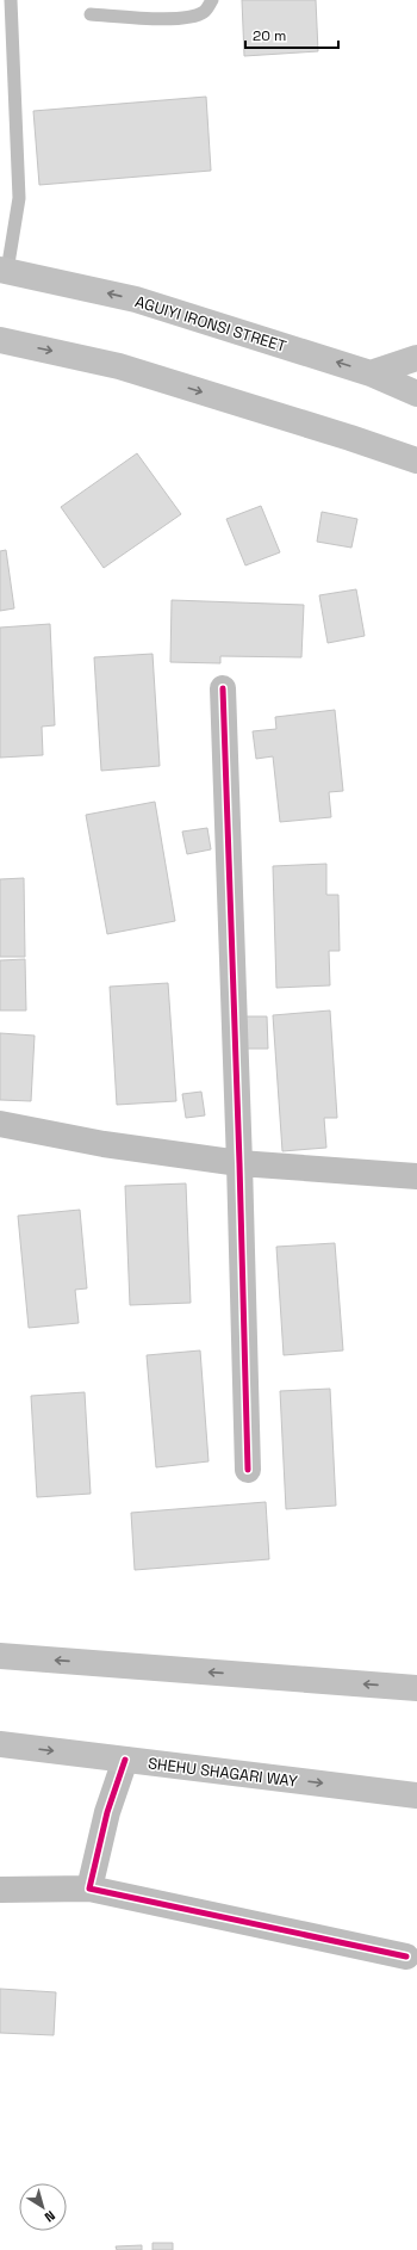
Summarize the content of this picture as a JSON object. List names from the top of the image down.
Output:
{
  "streets": {
    "main road": ["AGUIYI IRONSI STREET", "SHEHU SHAGARI WAY"]
  },
  "scale_bar": "20 m",
  "north": "bottom right"
}
